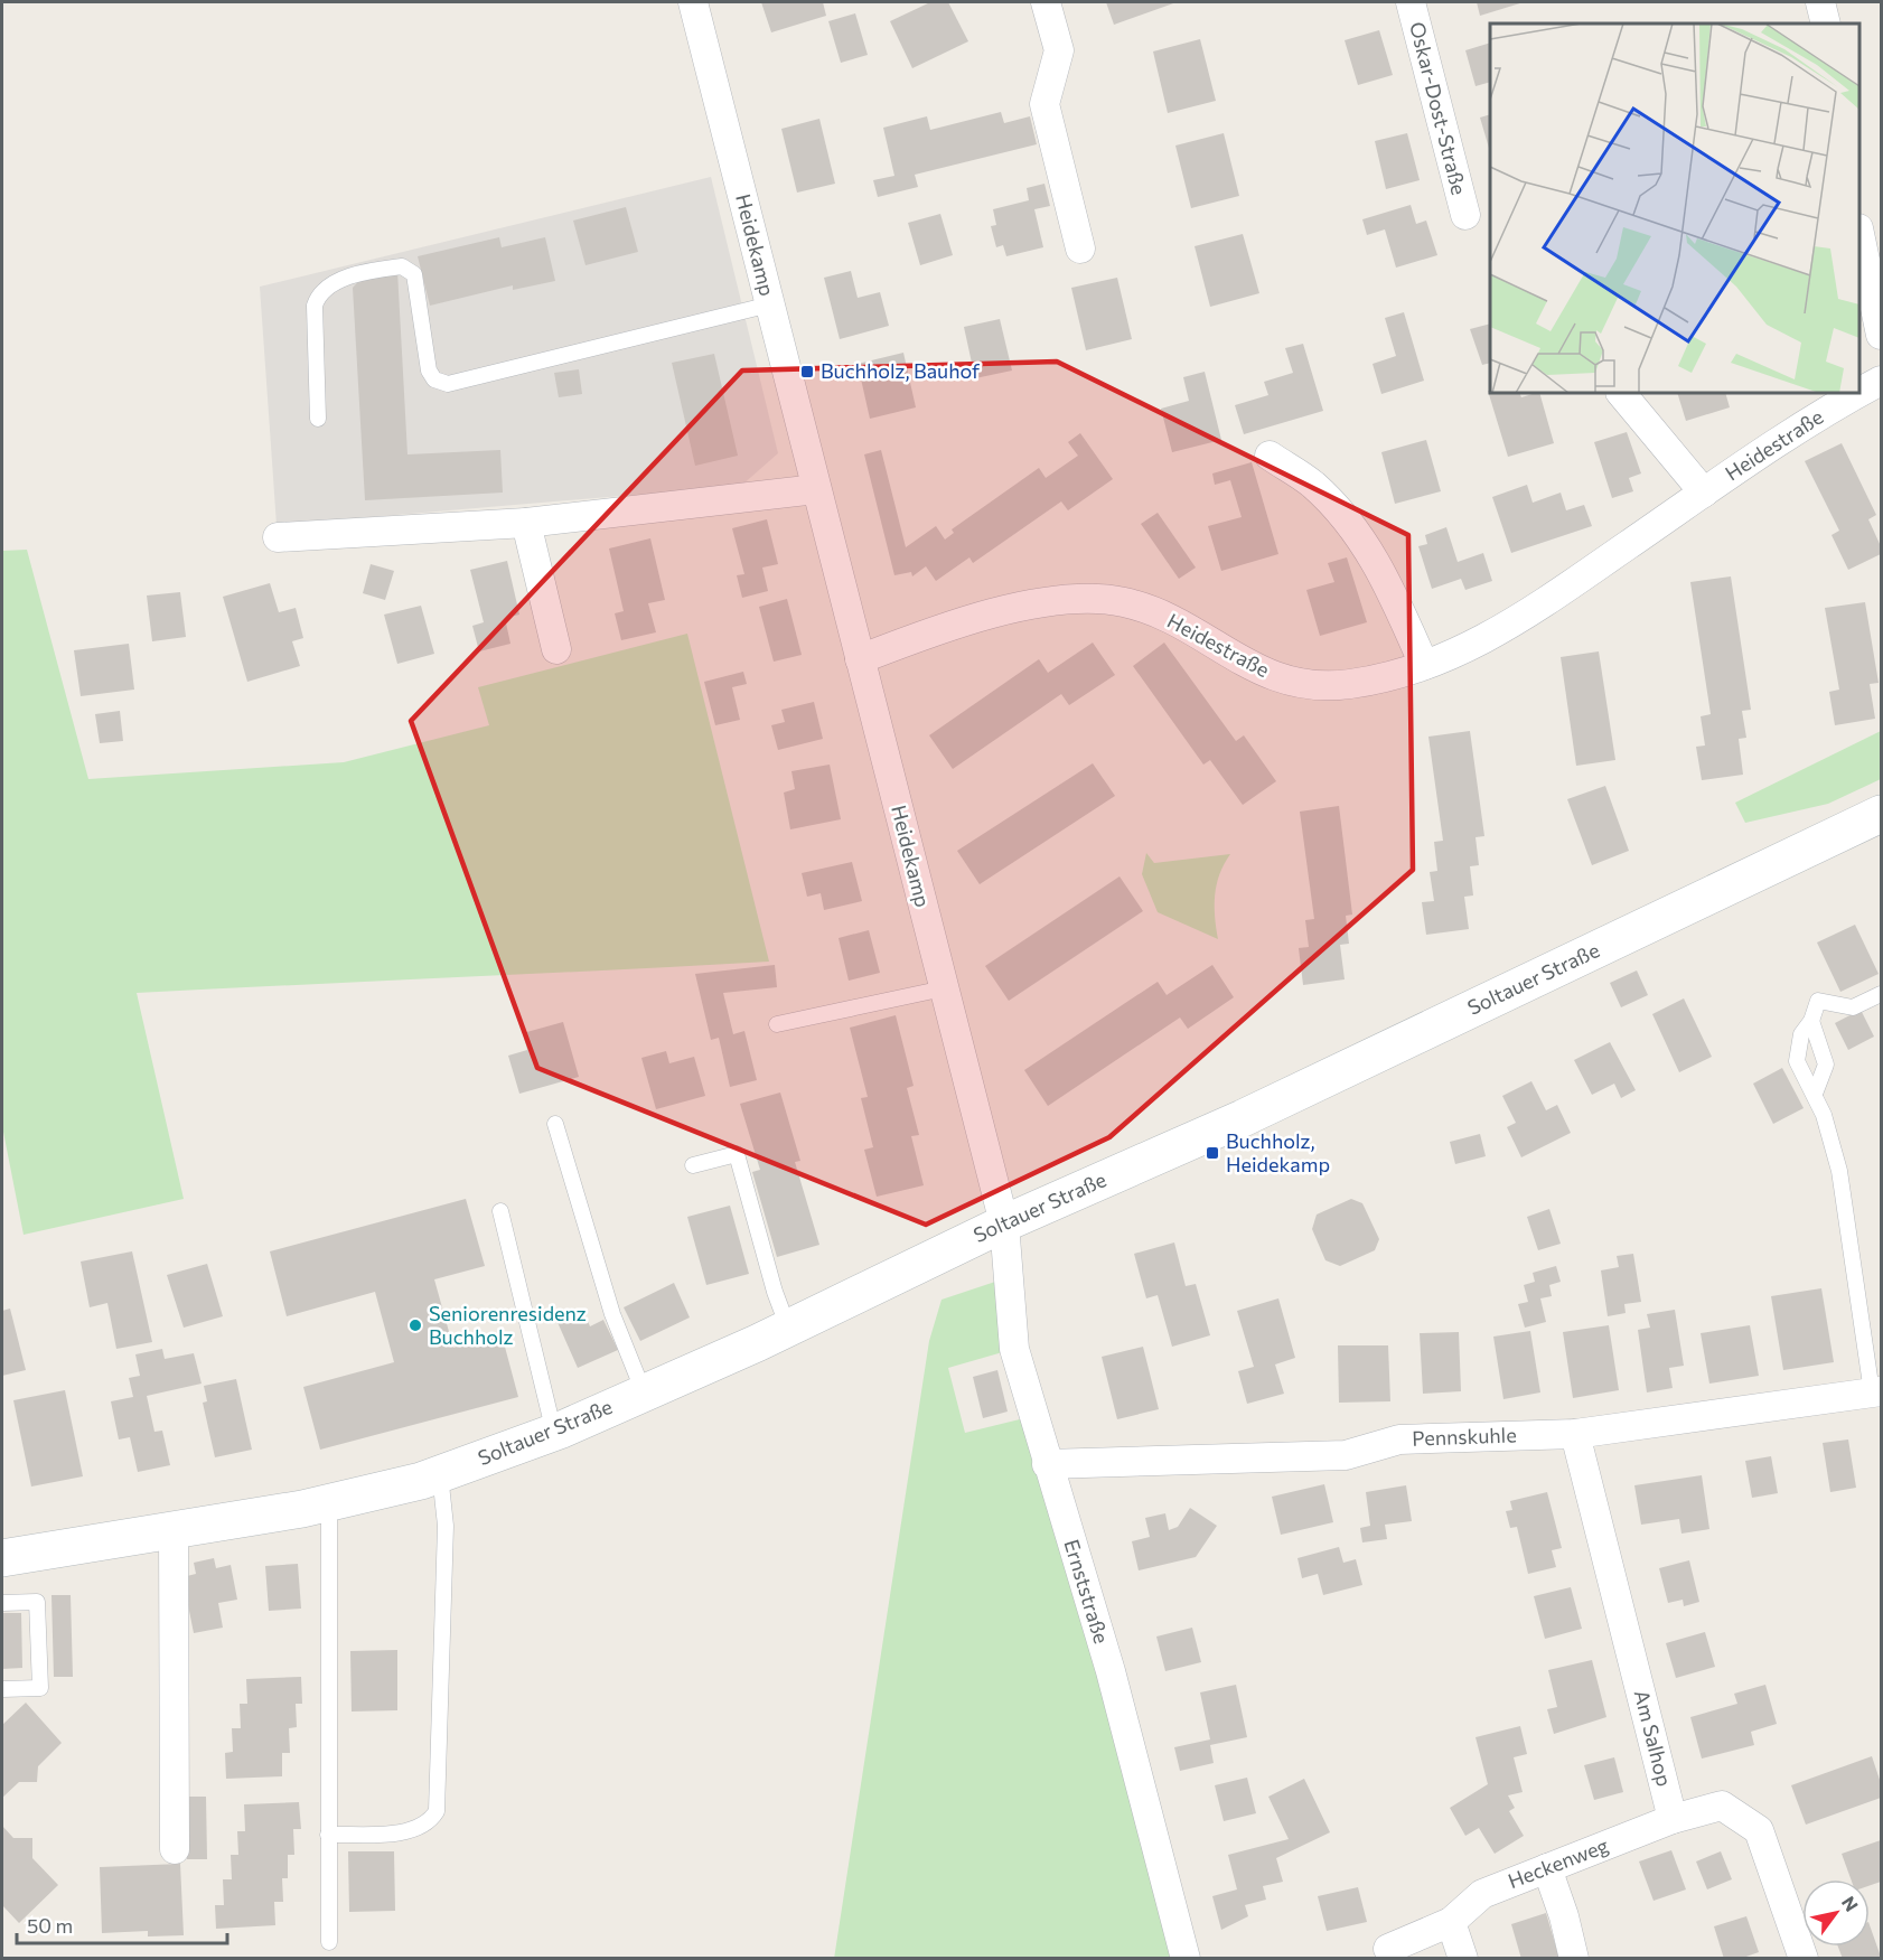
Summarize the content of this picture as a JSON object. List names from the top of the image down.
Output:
{
  "streets": {
    "main road": ["Soltauer Straße"],
    "street": [
      "Oskar-Dost-Straße",
      "Heidekamp",
      "Heidestraße",
      "Pennskuhle",
      "Ernststraße",
      "Am Salhop",
      "Heckenweg"
    ]
  },
  "crossings": [
    ["Heidekamp", "Heidestraße"],
    ["Heidekamp", "Soltauer Straße"],
    ["Heidekamp", "Ernststraße"],
    ["Soltauer Straße", "Ernststraße"],
    ["Pennskuhle", "Ernststraße"],
    ["Pennskuhle", "Am Salhop"],
    ["Am Salhop", "Heckenweg"]
  ],
  "places": {
    "transit": ["Buchholz, Bauhof", "Buchholz, Heidekamp"],
    "other": ["Seniorenresidenz Buchholz"]
  },
  "scale_bar": "50 m",
  "north": "top right"
}
